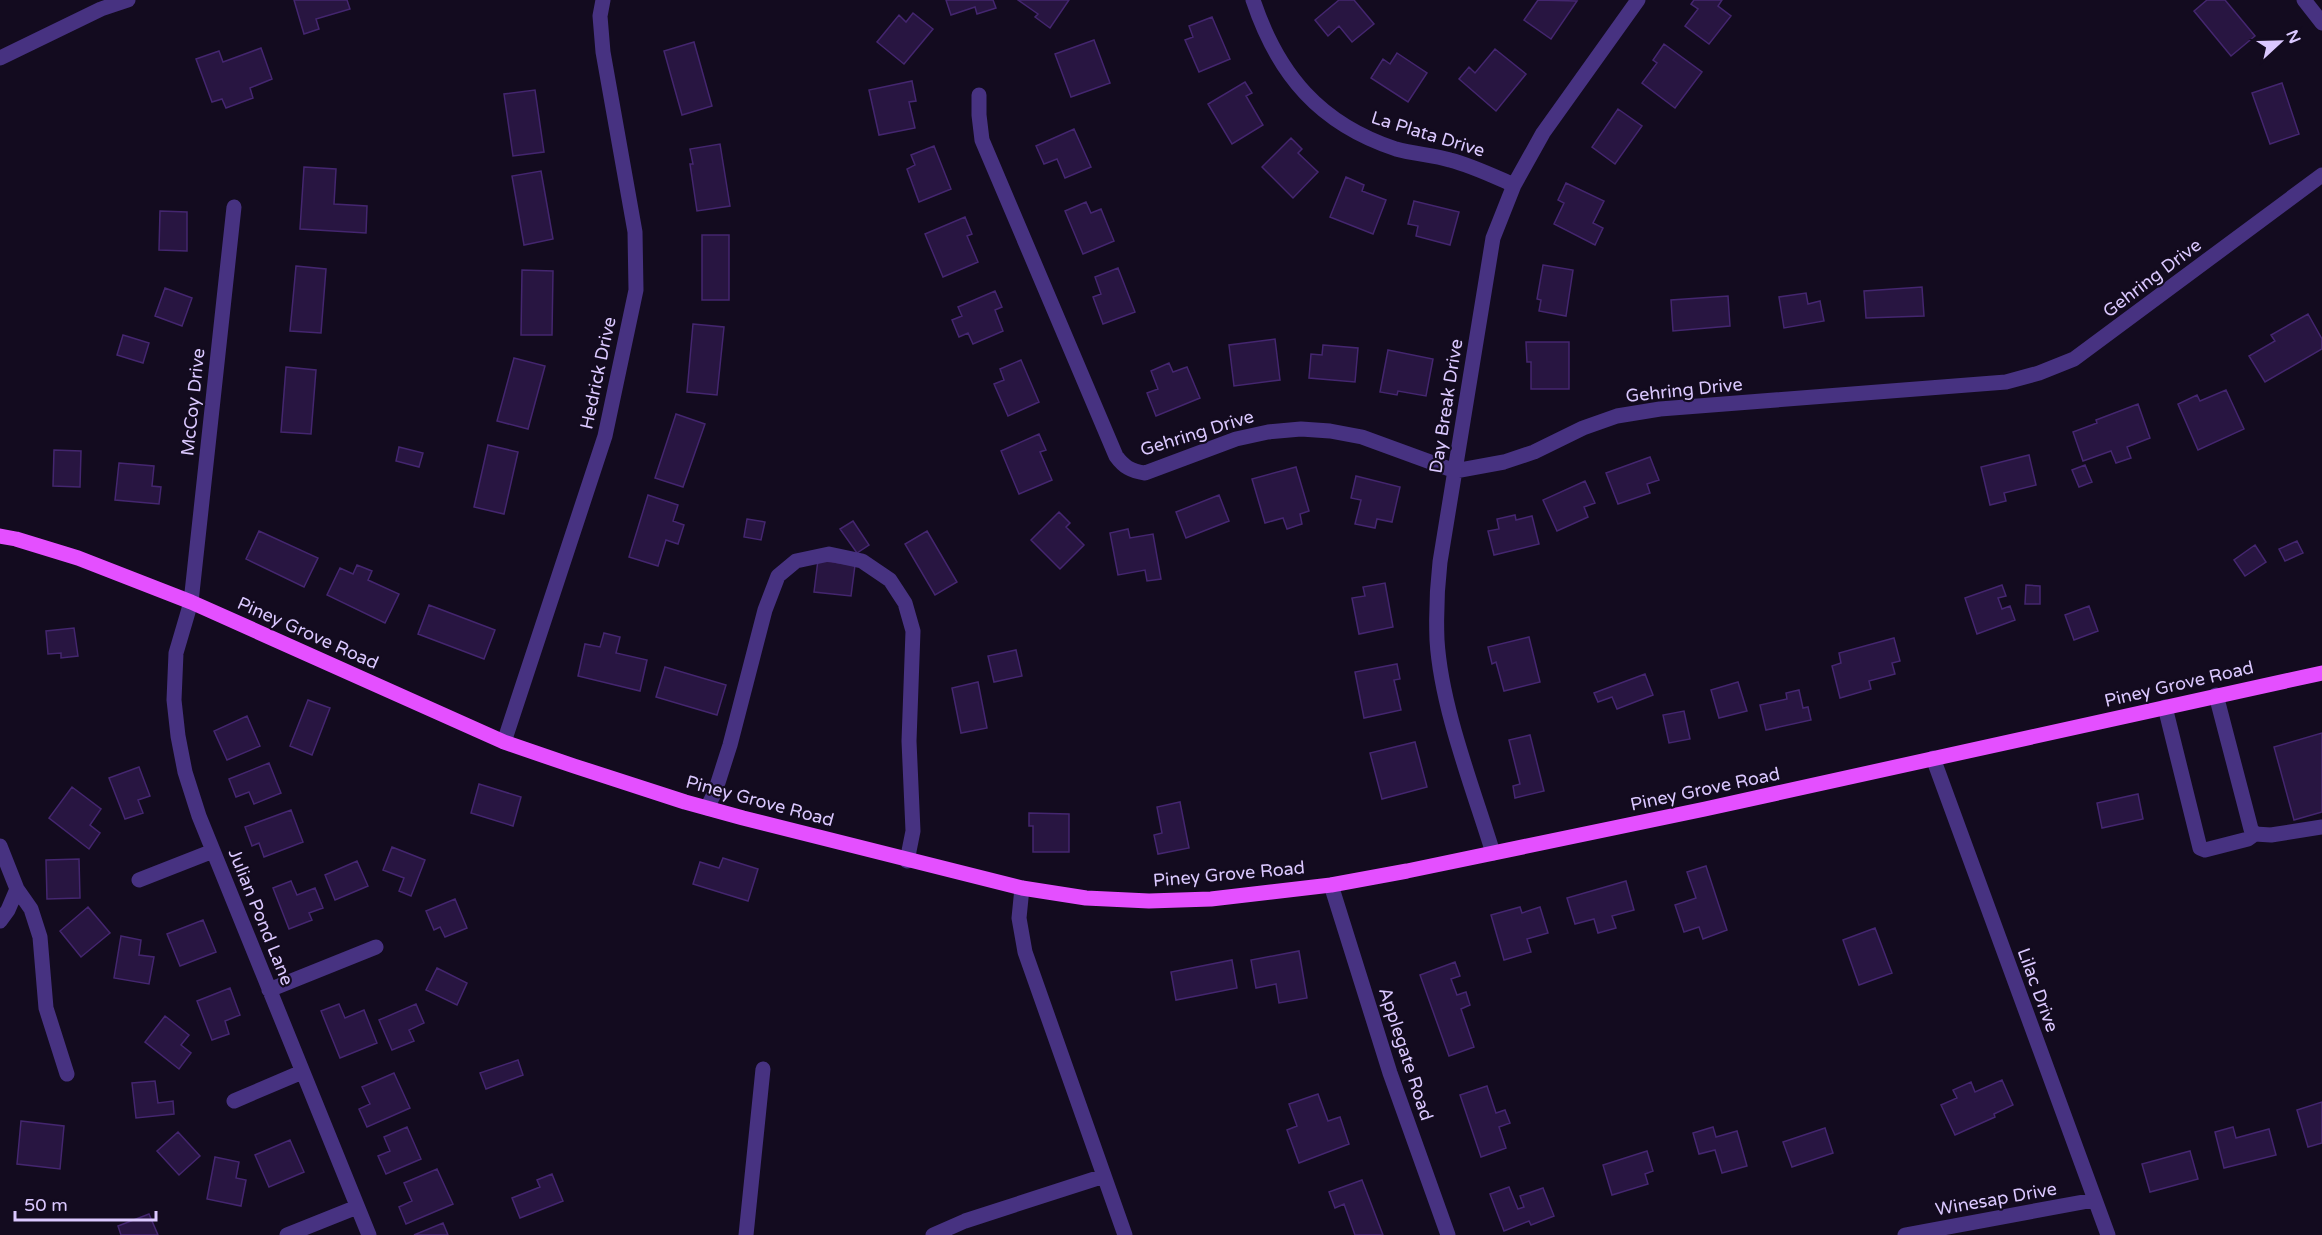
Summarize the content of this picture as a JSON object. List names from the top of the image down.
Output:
{
  "streets": {
    "main road": ["Piney Grove Road"],
    "street": [
      "La Plata Drive",
      "Gehring Drive",
      "Hedrick Drive",
      "McCoy Drive",
      "Day Break Drive",
      "Julian Pond Lane",
      "Lilac Drive",
      "Applegate Road",
      "Winesap Drive"
    ]
  },
  "crossings": [
    ["La Plata Drive", "Day Break Drive"],
    ["Gehring Drive", "Day Break Drive"],
    ["Hedrick Drive", "Piney Grove Road"],
    ["McCoy Drive", "Piney Grove Road"],
    ["McCoy Drive", "Julian Pond Lane"],
    ["Day Break Drive", "Piney Grove Road"],
    ["Piney Grove Road", "Julian Pond Lane"],
    ["Piney Grove Road", "Lilac Drive"],
    ["Piney Grove Road", "Applegate Road"],
    ["Lilac Drive", "Winesap Drive"]
  ],
  "scale_bar": "50 m",
  "north": "right"
}
